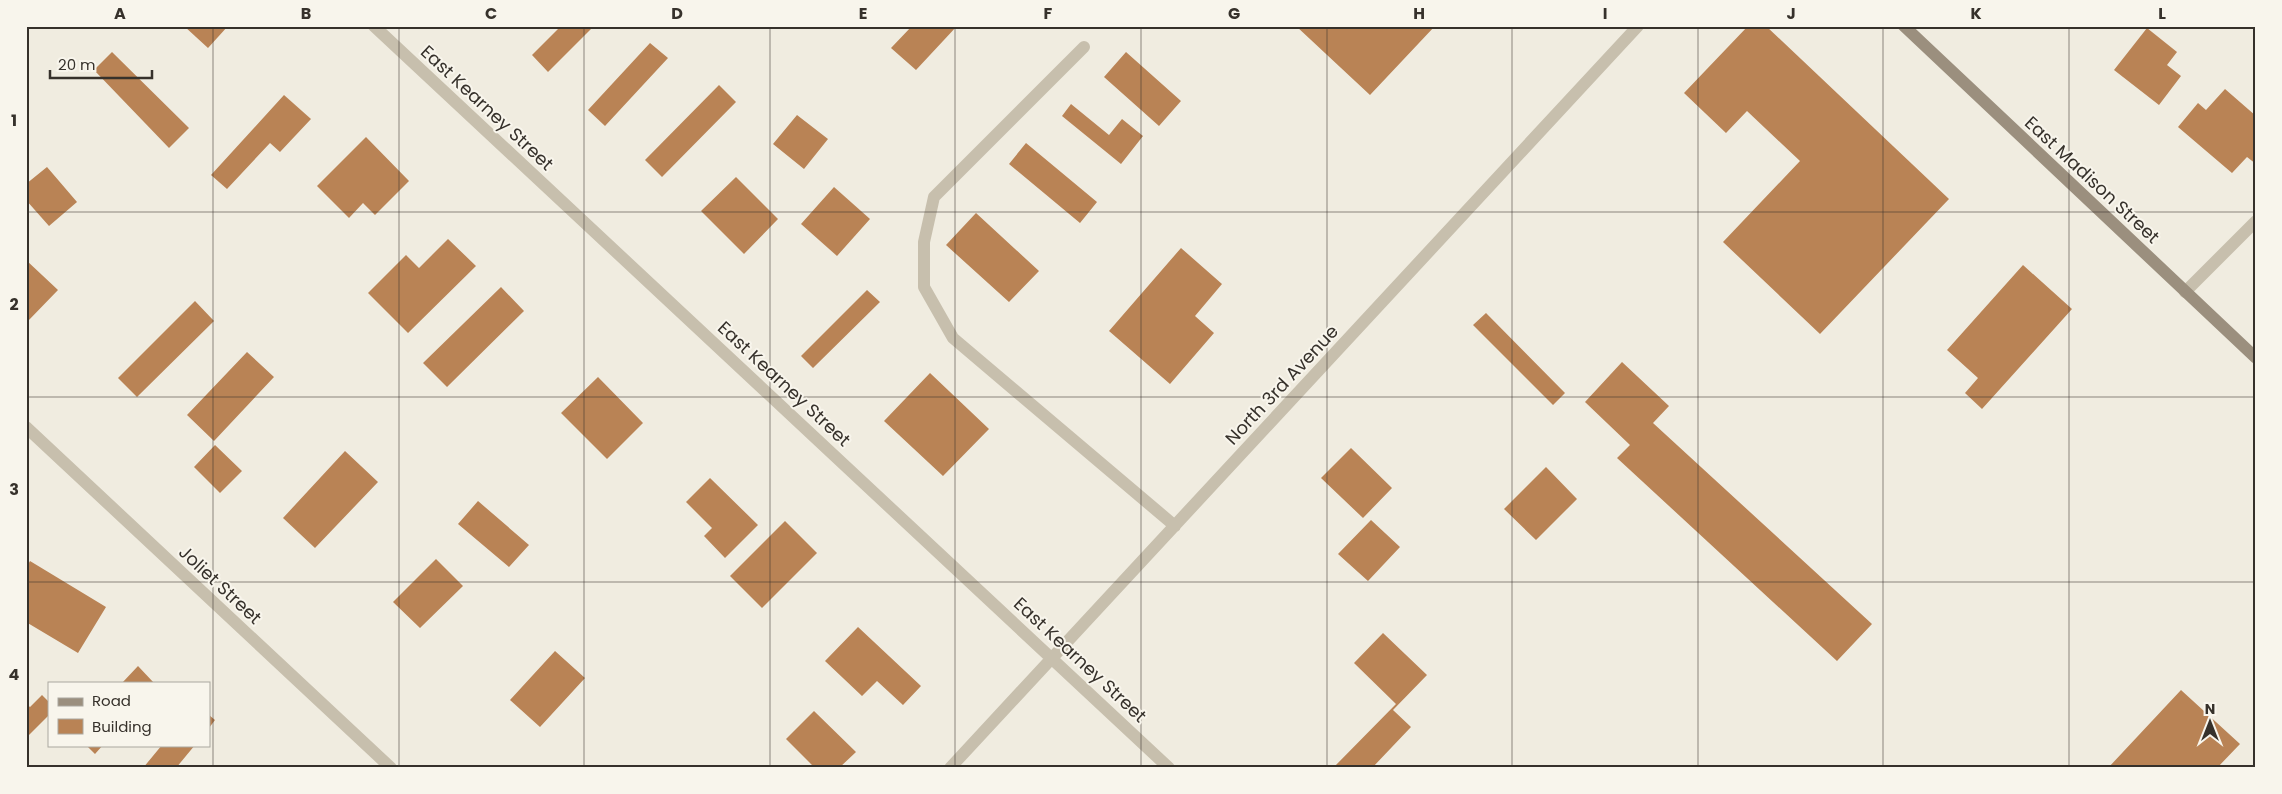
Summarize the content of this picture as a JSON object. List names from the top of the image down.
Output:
{
  "streets": {
    "main road": ["East Madison Street"],
    "street": ["East Kearney Street", "North 3rd Avenue", "Joliet Street"]
  },
  "crossings": [
    ["East Kearney Street", "North 3rd Avenue"]
  ],
  "legend": ["Road", "Building"],
  "scale_bar": "20 m",
  "north": "top",
  "grid": {
    "columns": [
      "A",
      "B",
      "C",
      "D",
      "E",
      "F",
      "G",
      "H",
      "I",
      "J",
      "K",
      "L"
    ],
    "rows": [
      "1",
      "2",
      "3",
      "4"
    ]
  }
}
